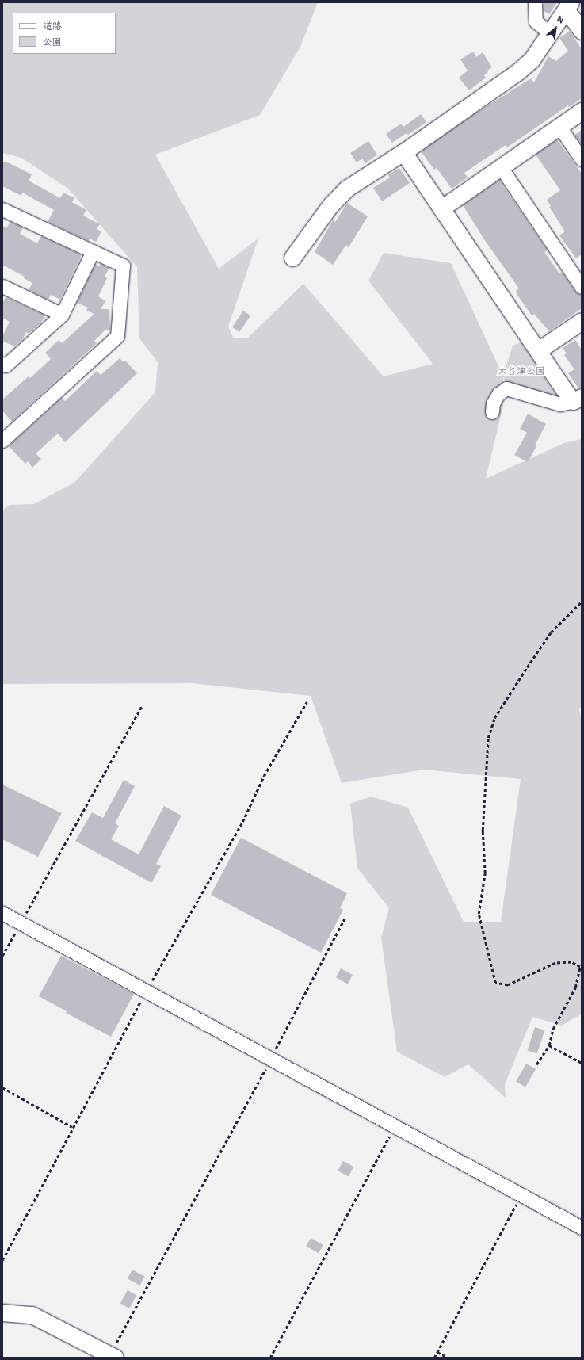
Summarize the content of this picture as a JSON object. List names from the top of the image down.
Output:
{
  "parks": ["大谷津公園"],
  "legend": ["道路", "公園"],
  "north": "top right"
}
